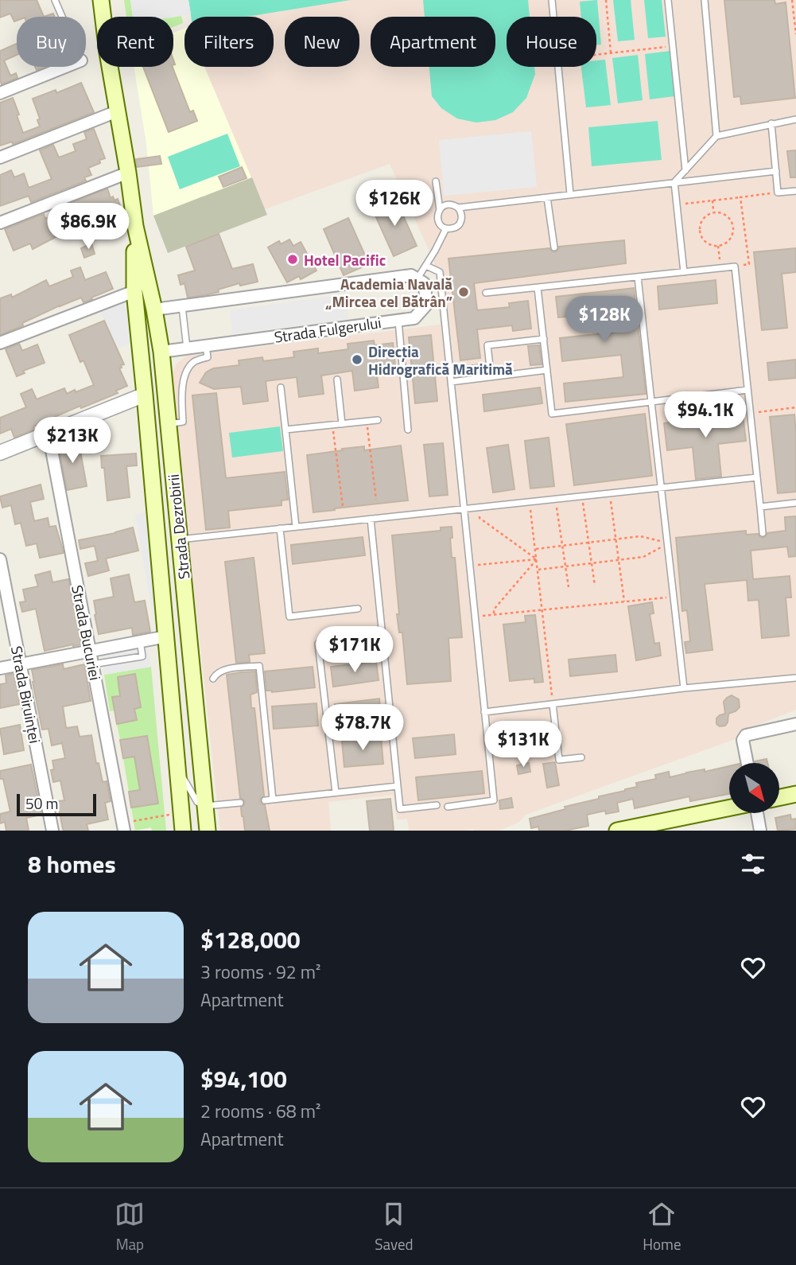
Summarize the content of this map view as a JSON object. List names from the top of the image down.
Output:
{
  "streets": {
    "main road": ["Strada Dezrobirii"],
    "street": ["Strada Fulgerului", "Strada Bucuriei", "Strada Biruinței"]
  },
  "crossings": [
    ["Strada Fulgerului", "Strada Dezrobirii"]
  ],
  "places": ["Hotel Pacific", "Academia Navală „Mircea cel Bătrân”", "Direcția Hidrografică Maritimă"],
  "scale_bar": "50 m",
  "north": "bottom right",
  "page": {
    "chip": [
      "Buy",
      "Rent",
      "Filters",
      "New",
      "Apartment",
      "House"
    ],
    "price": [
      "$126K",
      "$86.9K",
      "$128K",
      "$94.1K",
      "$213K",
      "$171K",
      "$78.7K",
      "$131K"
    ],
    "scale": "50 m",
    "heading": "8 homes",
    "list": [
      {
        "name": "$128,000",
        "note": "3 rooms · 92 m² · Apartment"
      },
      {
        "name": "$94,100",
        "note": "2 rooms · 68 m² · Apartment"
      }
    ],
    "tabs": ["Map", "Saved", "Home"]
  }
}
